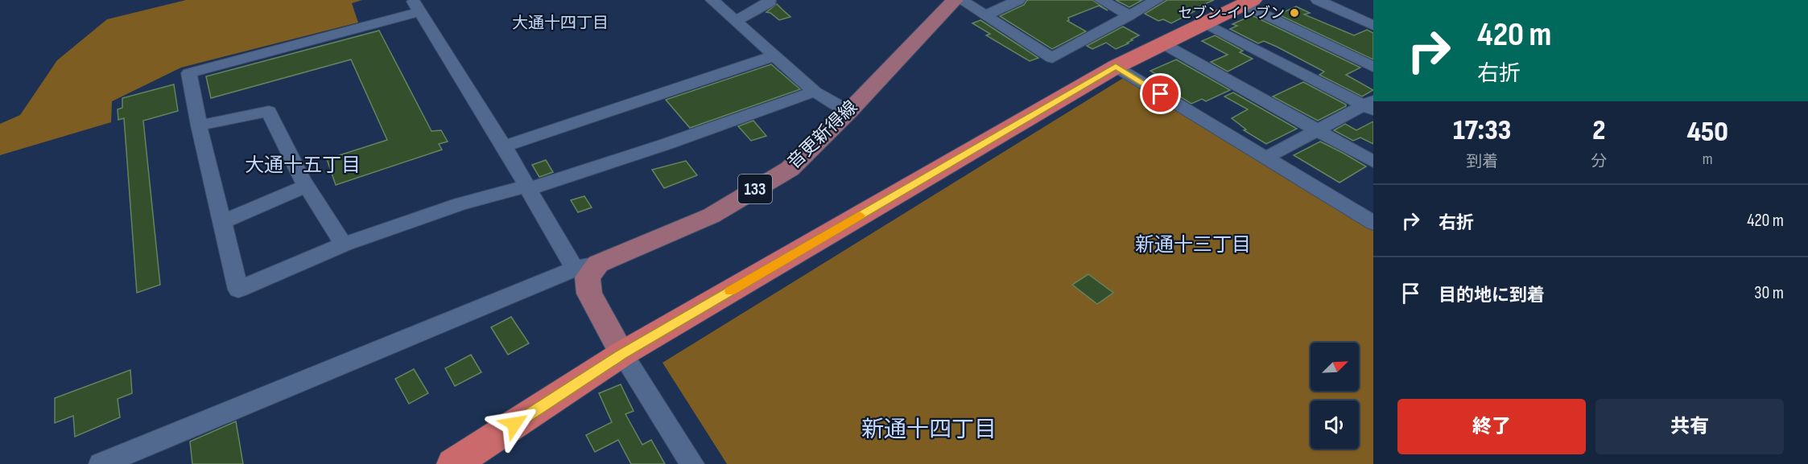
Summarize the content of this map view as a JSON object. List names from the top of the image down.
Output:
{
  "streets": {
    "main road": ["音更新得線", "133"]
  },
  "districts": [
    "大通十四丁目",
    "大通十五丁目",
    "新通十三丁目",
    "新通十四丁目"
  ],
  "places": ["セブン-イレブン"],
  "north": "top right",
  "page": {
    "turn": ["420 m", "右折"],
    "eta": [
      "17:33",
      "到着",
      "2",
      "分",
      "450",
      "m"
    ],
    "list": [
      {
        "name": "右折",
        "value": "420 m"
      },
      {
        "name": "目的地に到着",
        "value": "30 m"
      }
    ],
    "buttons": ["終了", "共有"]
  }
}
